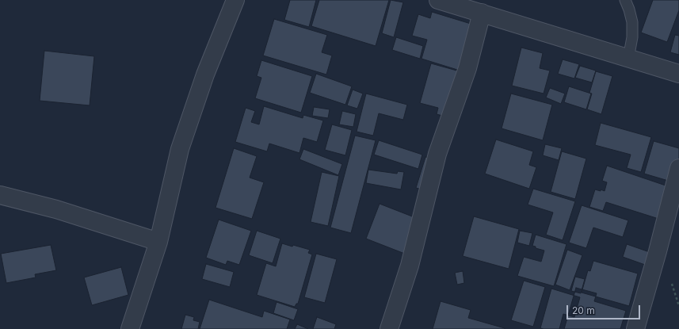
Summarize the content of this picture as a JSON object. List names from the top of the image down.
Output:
{
  "scale_bar": "20 m"
}
